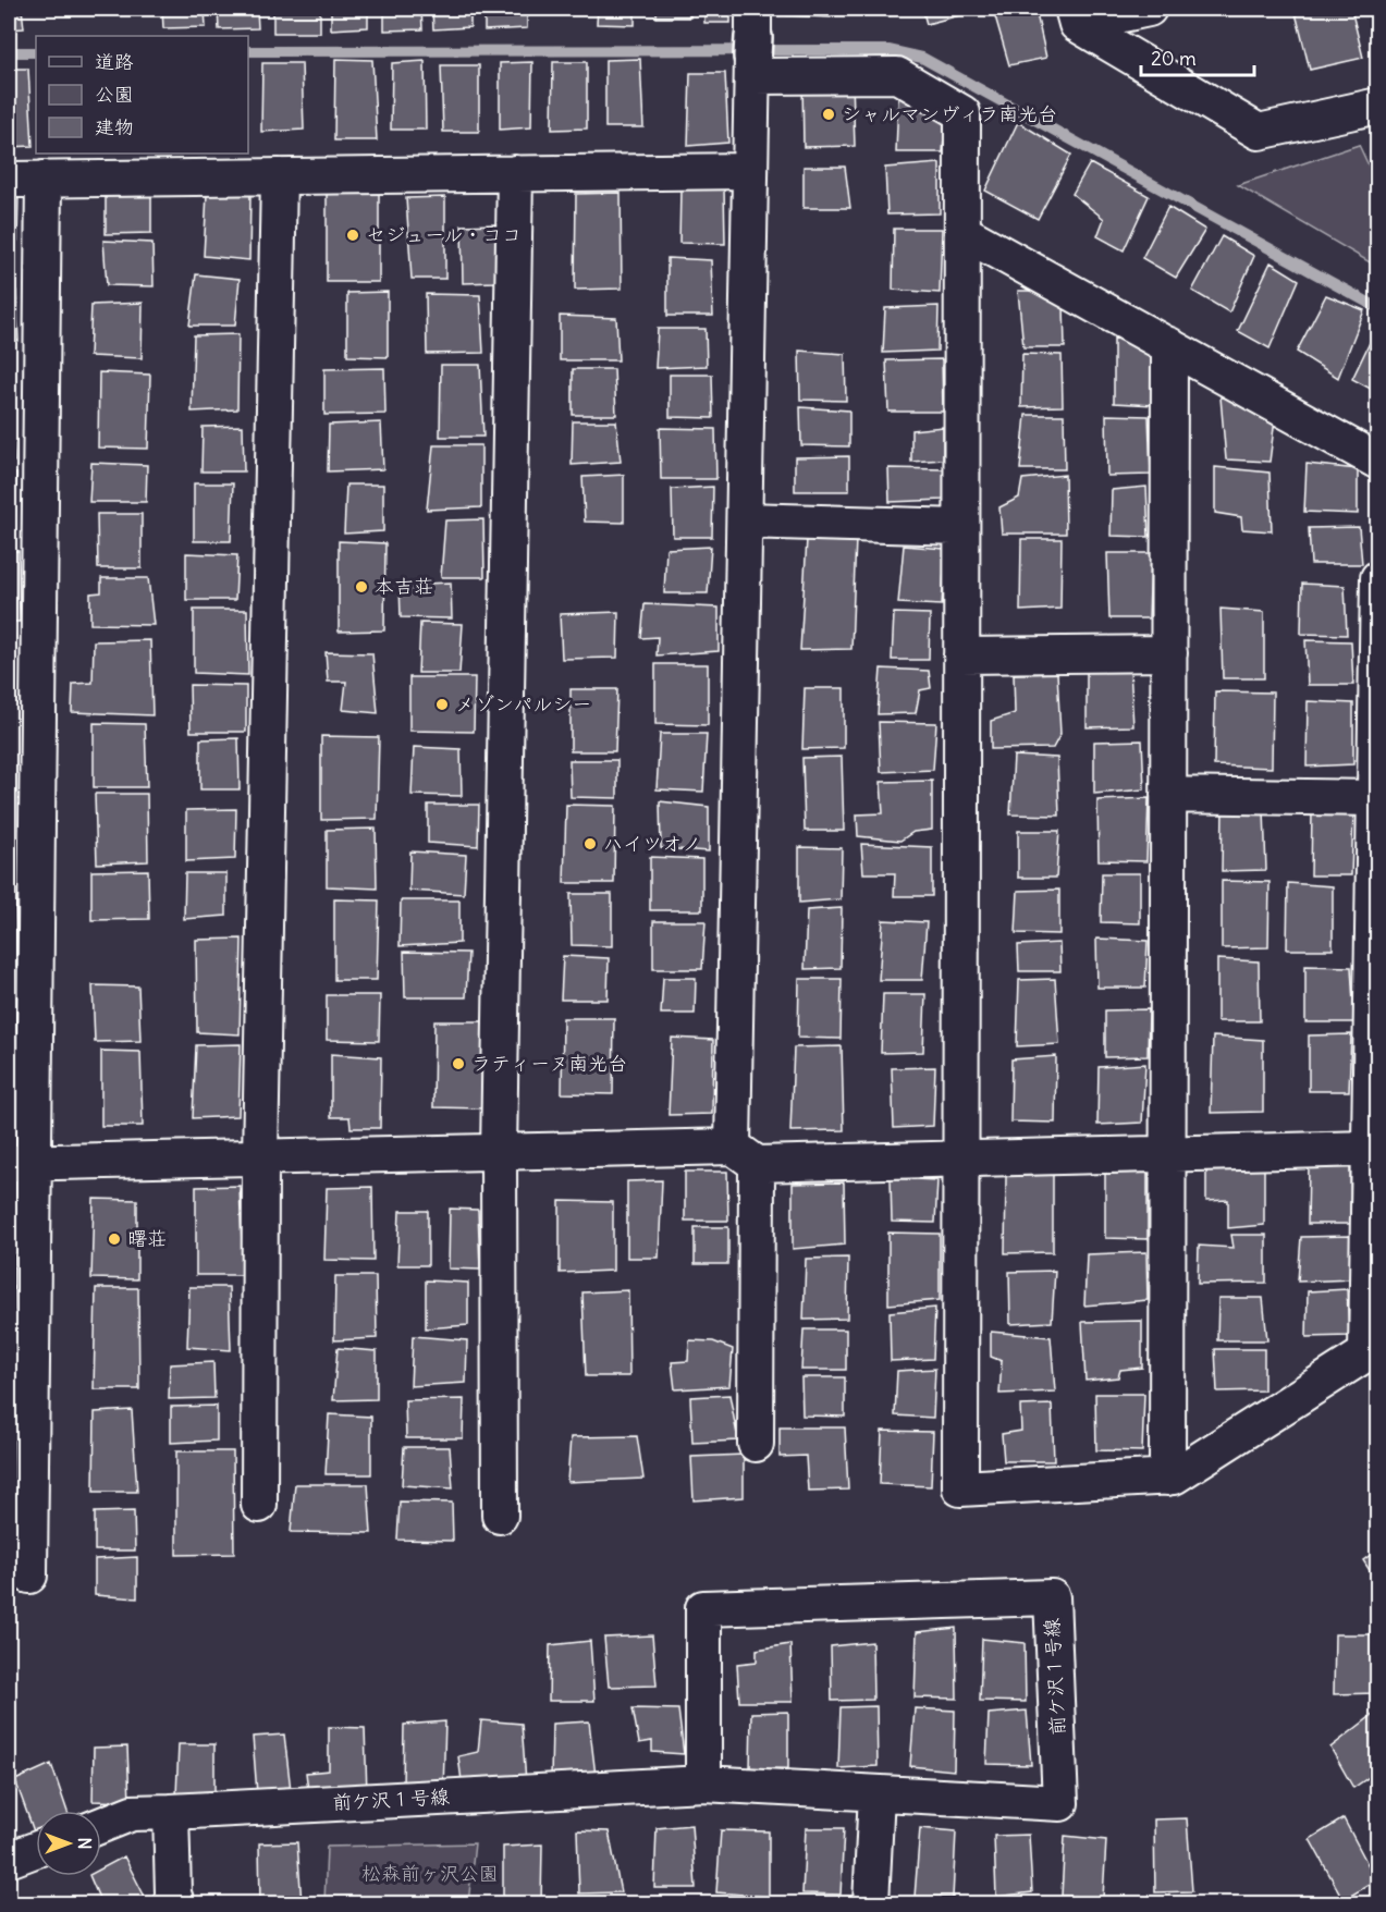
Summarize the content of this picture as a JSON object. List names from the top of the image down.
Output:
{
  "streets": {
    "street": ["前ケ沢１号線"]
  },
  "parks": ["松森前ヶ沢公園"],
  "places": [
    "シャルマンヴィラ南光台",
    "セジュール・ココ",
    "本吉荘",
    "メゾンパルシー",
    "ハイツオノ",
    "ラティーヌ南光台",
    "曙荘"
  ],
  "legend": ["道路", "公園", "建物"],
  "scale_bar": "20 m",
  "north": "right"
}
